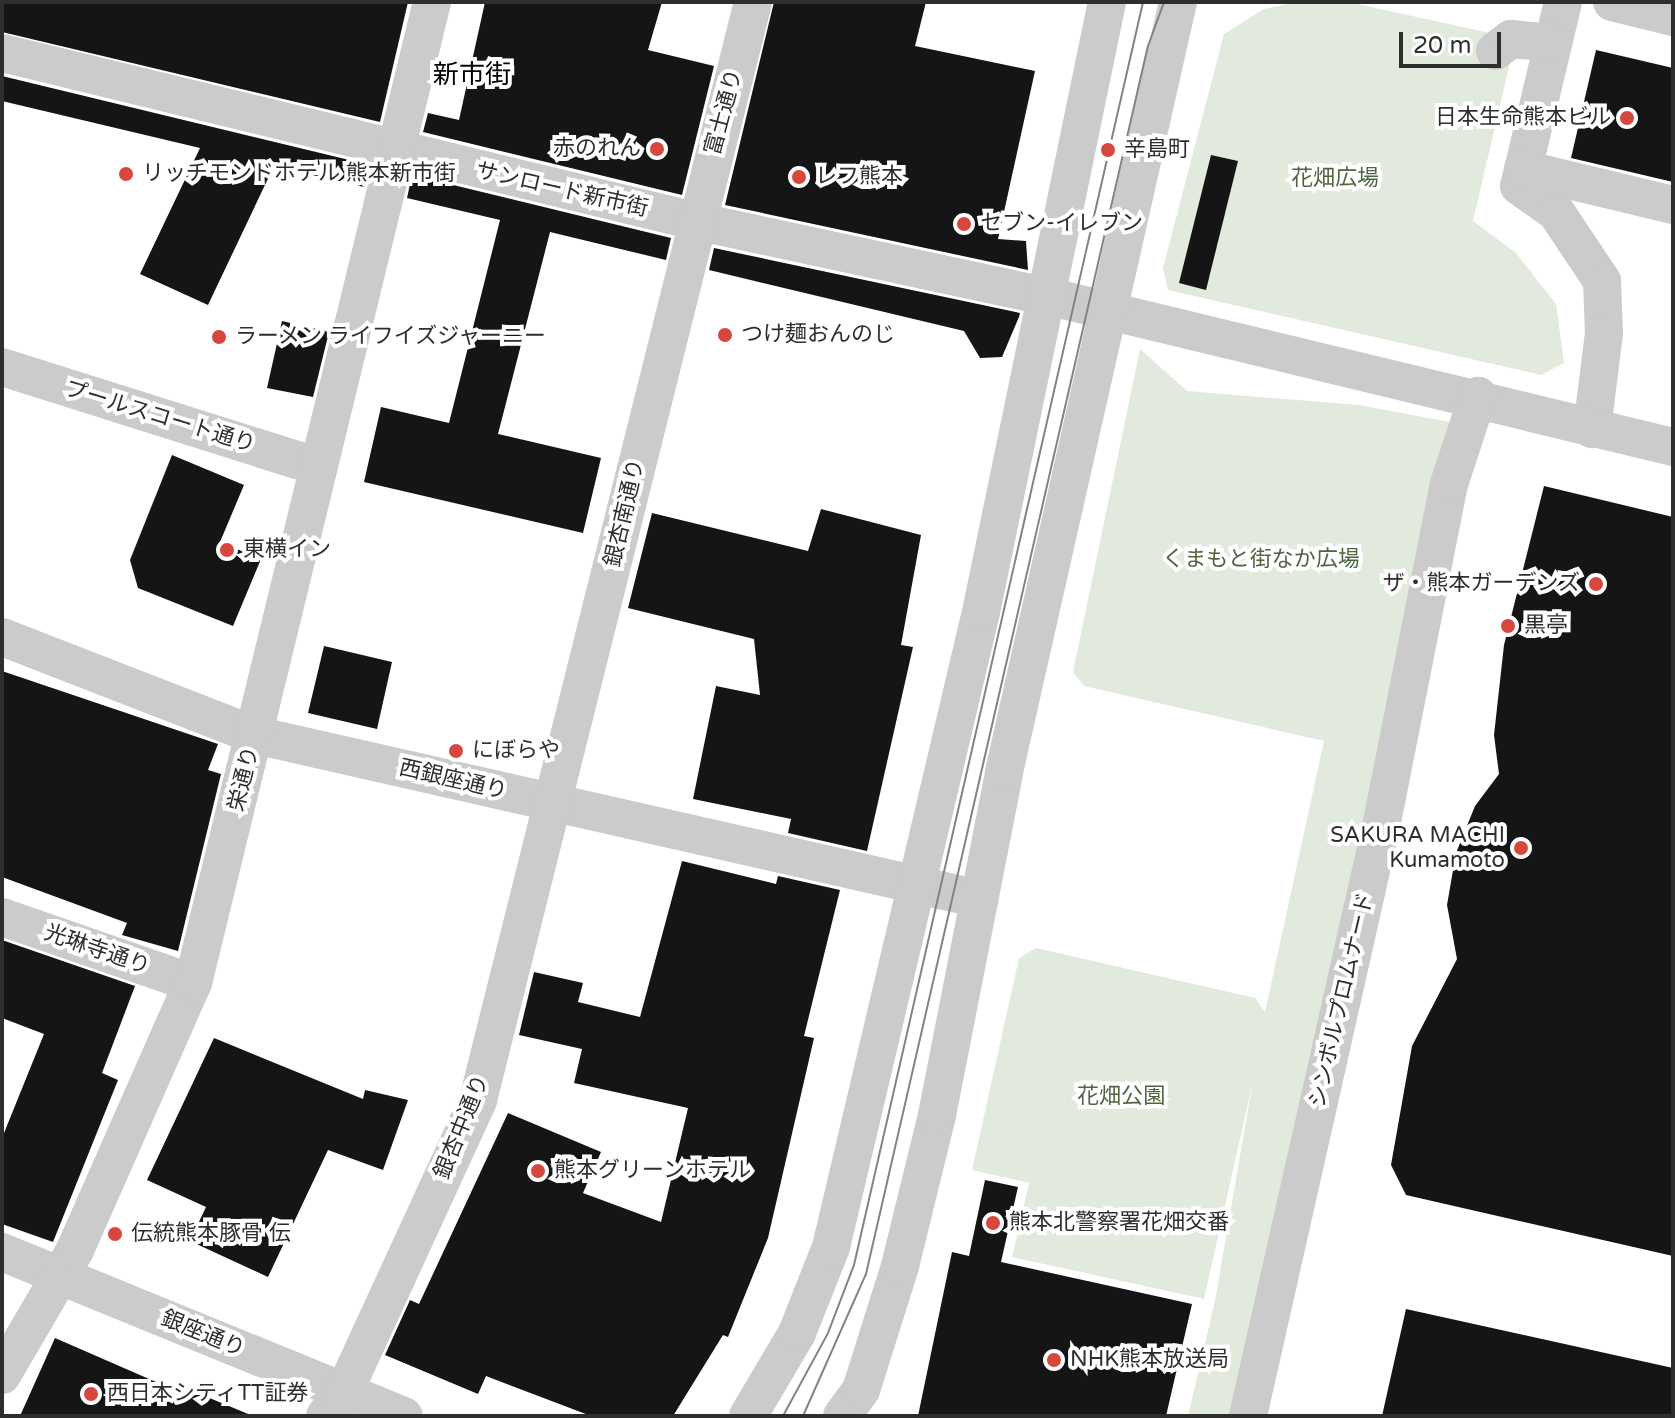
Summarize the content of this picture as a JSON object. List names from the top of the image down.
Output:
{
  "streets": {
    "street": [
      "富士通り",
      "サンロード新市街",
      "プールスコート通り",
      "銀杏南通り",
      "栄通り",
      "西銀座通り",
      "光琳寺通り",
      "シンボルプロムナード",
      "銀杏中通り",
      "銀座通り"
    ]
  },
  "crossings": [
    ["富士通り", "サンロード新市街"],
    ["富士通り", "銀杏南通り"],
    ["サンロード新市街", "銀杏南通り"],
    ["サンロード新市街", "栄通り"],
    ["サンロード新市街", "シンボルプロムナード"],
    ["プールスコート通り", "栄通り"],
    ["銀杏南通り", "西銀座通り"],
    ["銀杏南通り", "銀杏中通り"],
    ["栄通り", "西銀座通り"],
    ["栄通り", "光琳寺通り"],
    ["栄通り", "銀座通り"],
    ["西銀座通り", "銀杏中通り"],
    ["銀杏中通り", "銀座通り"]
  ],
  "districts": ["新市街"],
  "parks": ["花畑広場", "くまもと街なか広場", "花畑公園"],
  "places": [
    "日本生命熊本ビル",
    "赤のれん",
    "辛島町",
    "リッチモンドホテル 熊本新市街",
    "レフ熊本",
    "セブン-イレブン",
    "つけ麺おんのじ",
    "ラーメン ライフイズジャーニー",
    "東横イン",
    "ザ・熊本ガーデンズ",
    "黒亭",
    "にぼらや",
    "SAKURA MACHI Kumamoto",
    "熊本グリーンホテル",
    "熊本北警察署花畑交番",
    "伝統熊本豚骨 伝",
    "NHK熊本放送局",
    "西日本シティTT証券"
  ],
  "scale_bar": "20 m"
}
